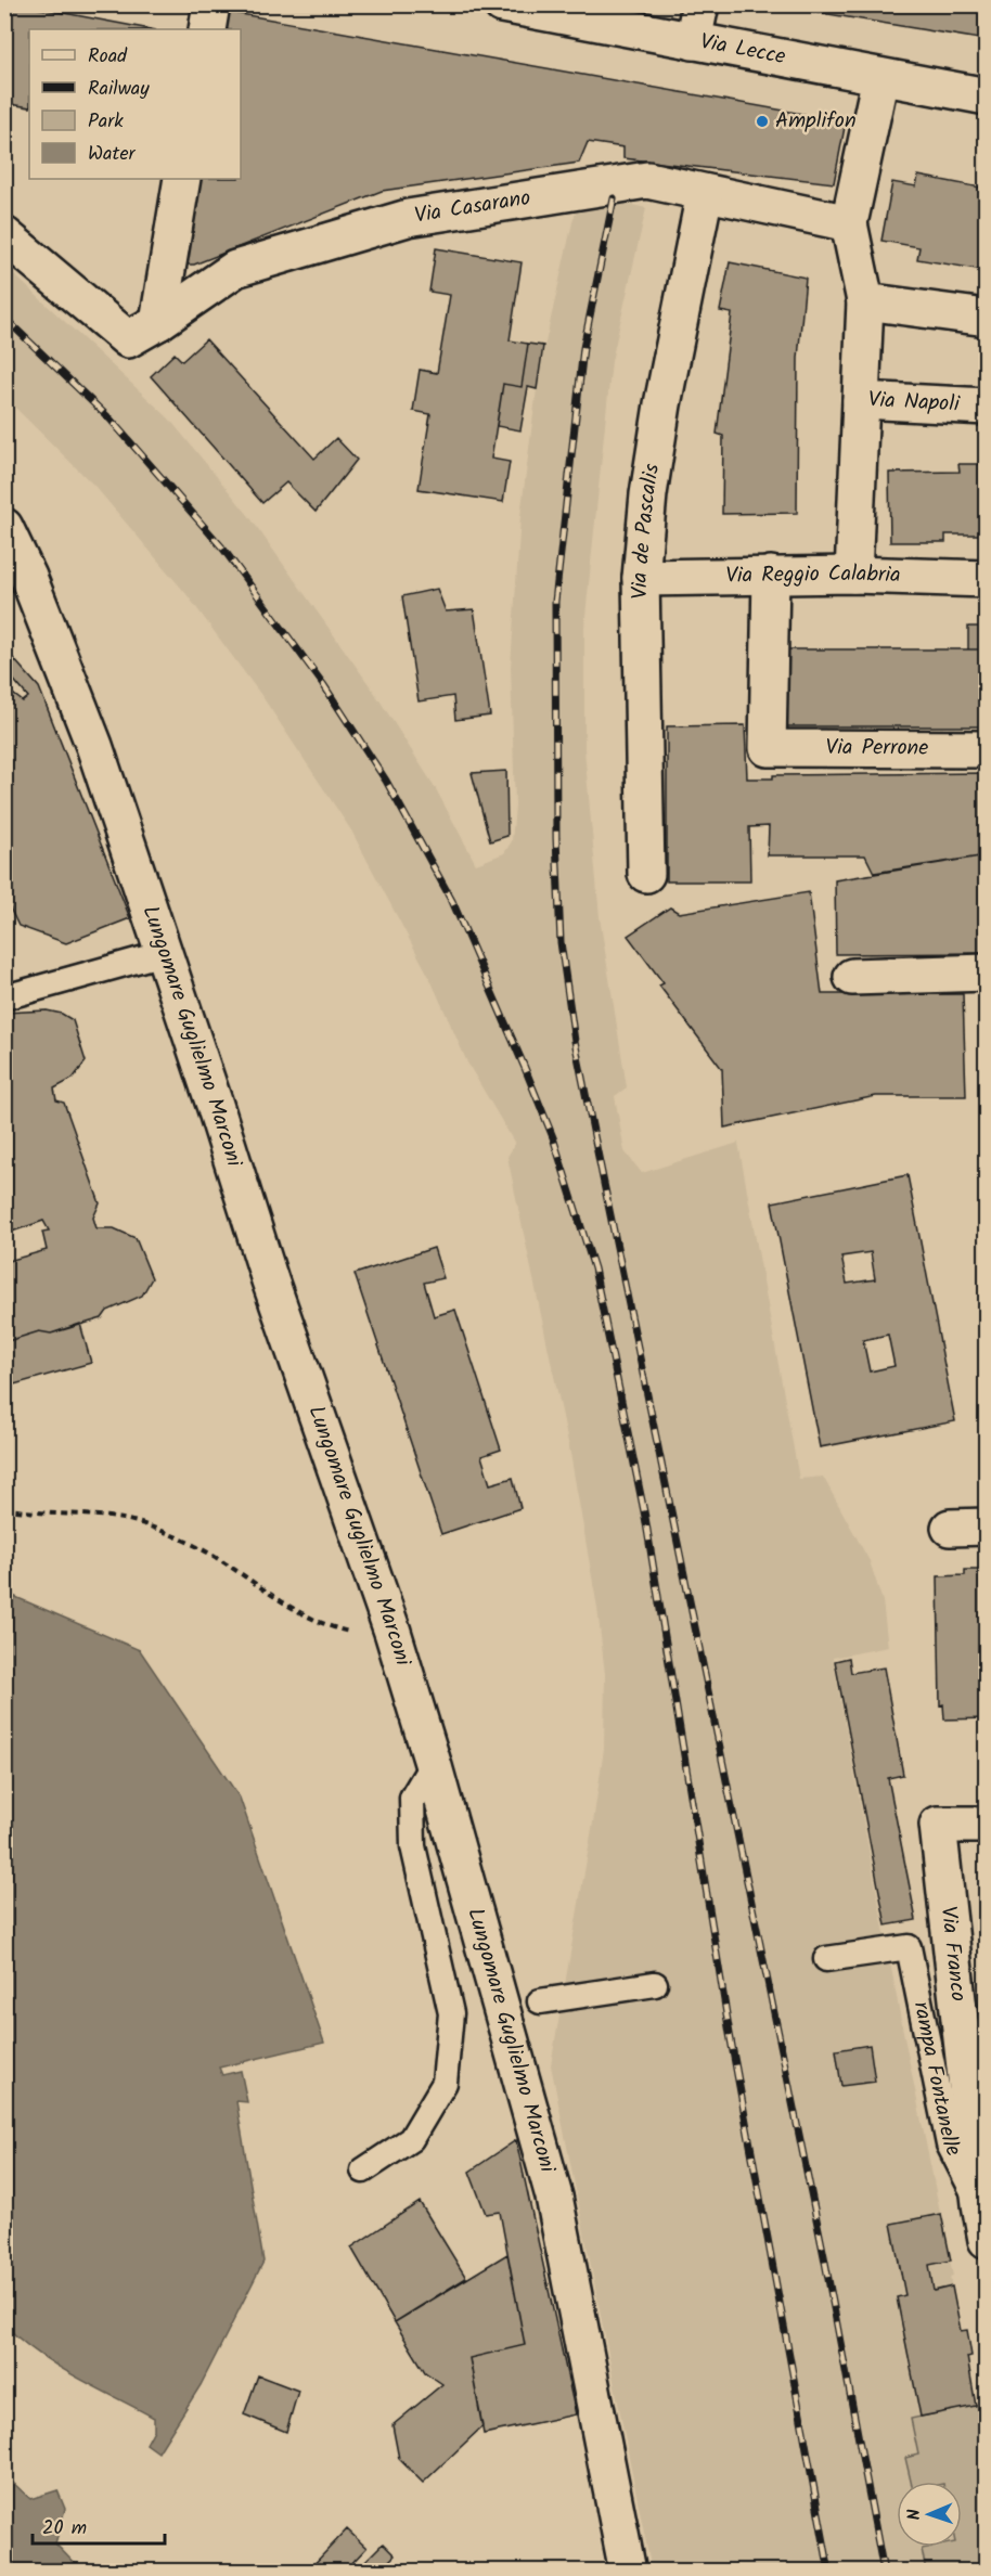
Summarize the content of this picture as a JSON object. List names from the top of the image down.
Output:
{
  "streets": {
    "street": [
      "Via Lecce",
      "Via Casarano",
      "Via Napoli",
      "Via de Pascalis",
      "Via Reggio Calabria",
      "Via Perrone",
      "Lungomare Guglielmo Marconi",
      "Via Franco"
    ],
    "lane": ["rampa Fontanelle"]
  },
  "crossings": [
    ["Via Casarano", "Via Napoli"],
    ["Via Casarano", "Via de Pascalis"],
    ["Via de Pascalis", "Via Reggio Calabria"],
    ["Via Reggio Calabria", "Via Perrone"],
    ["Via Franco", "rampa Fontanelle"]
  ],
  "places": ["Amplifon"],
  "legend": [
    "Road",
    "Railway",
    "Park",
    "Water"
  ],
  "scale_bar": "20 m",
  "north": "left"
}
